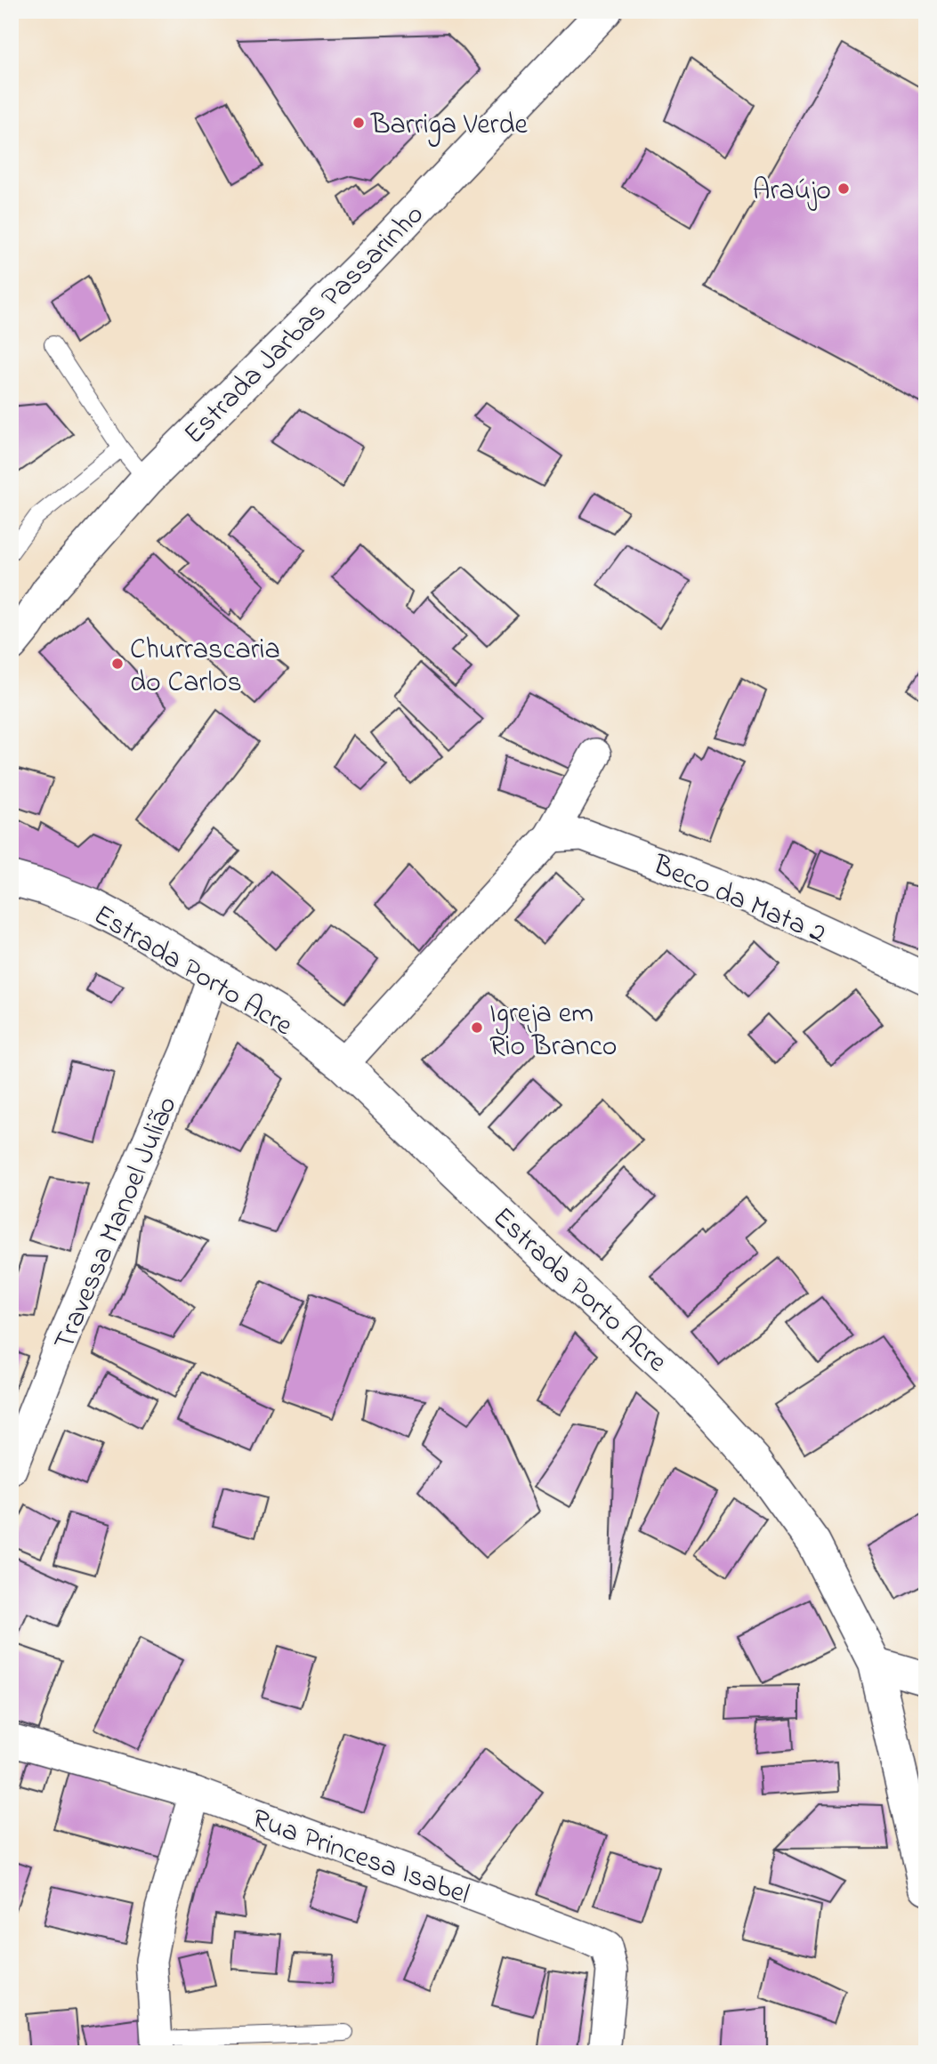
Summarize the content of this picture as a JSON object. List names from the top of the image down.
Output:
{
  "streets": {
    "street": [
      "Estrada Jarbas Passarinho",
      "Beco da Mata 2",
      "Estrada Porto Acre",
      "Travessa Manoel Julião",
      "Rua Princesa Isabel"
    ]
  },
  "crossings": [
    ["Estrada Porto Acre", "Travessa Manoel Julião"]
  ],
  "places": [
    "Barriga Verde",
    "Araújo",
    "Churrascaria do Carlos",
    "Igreja em Rio Branco"
  ]
}
